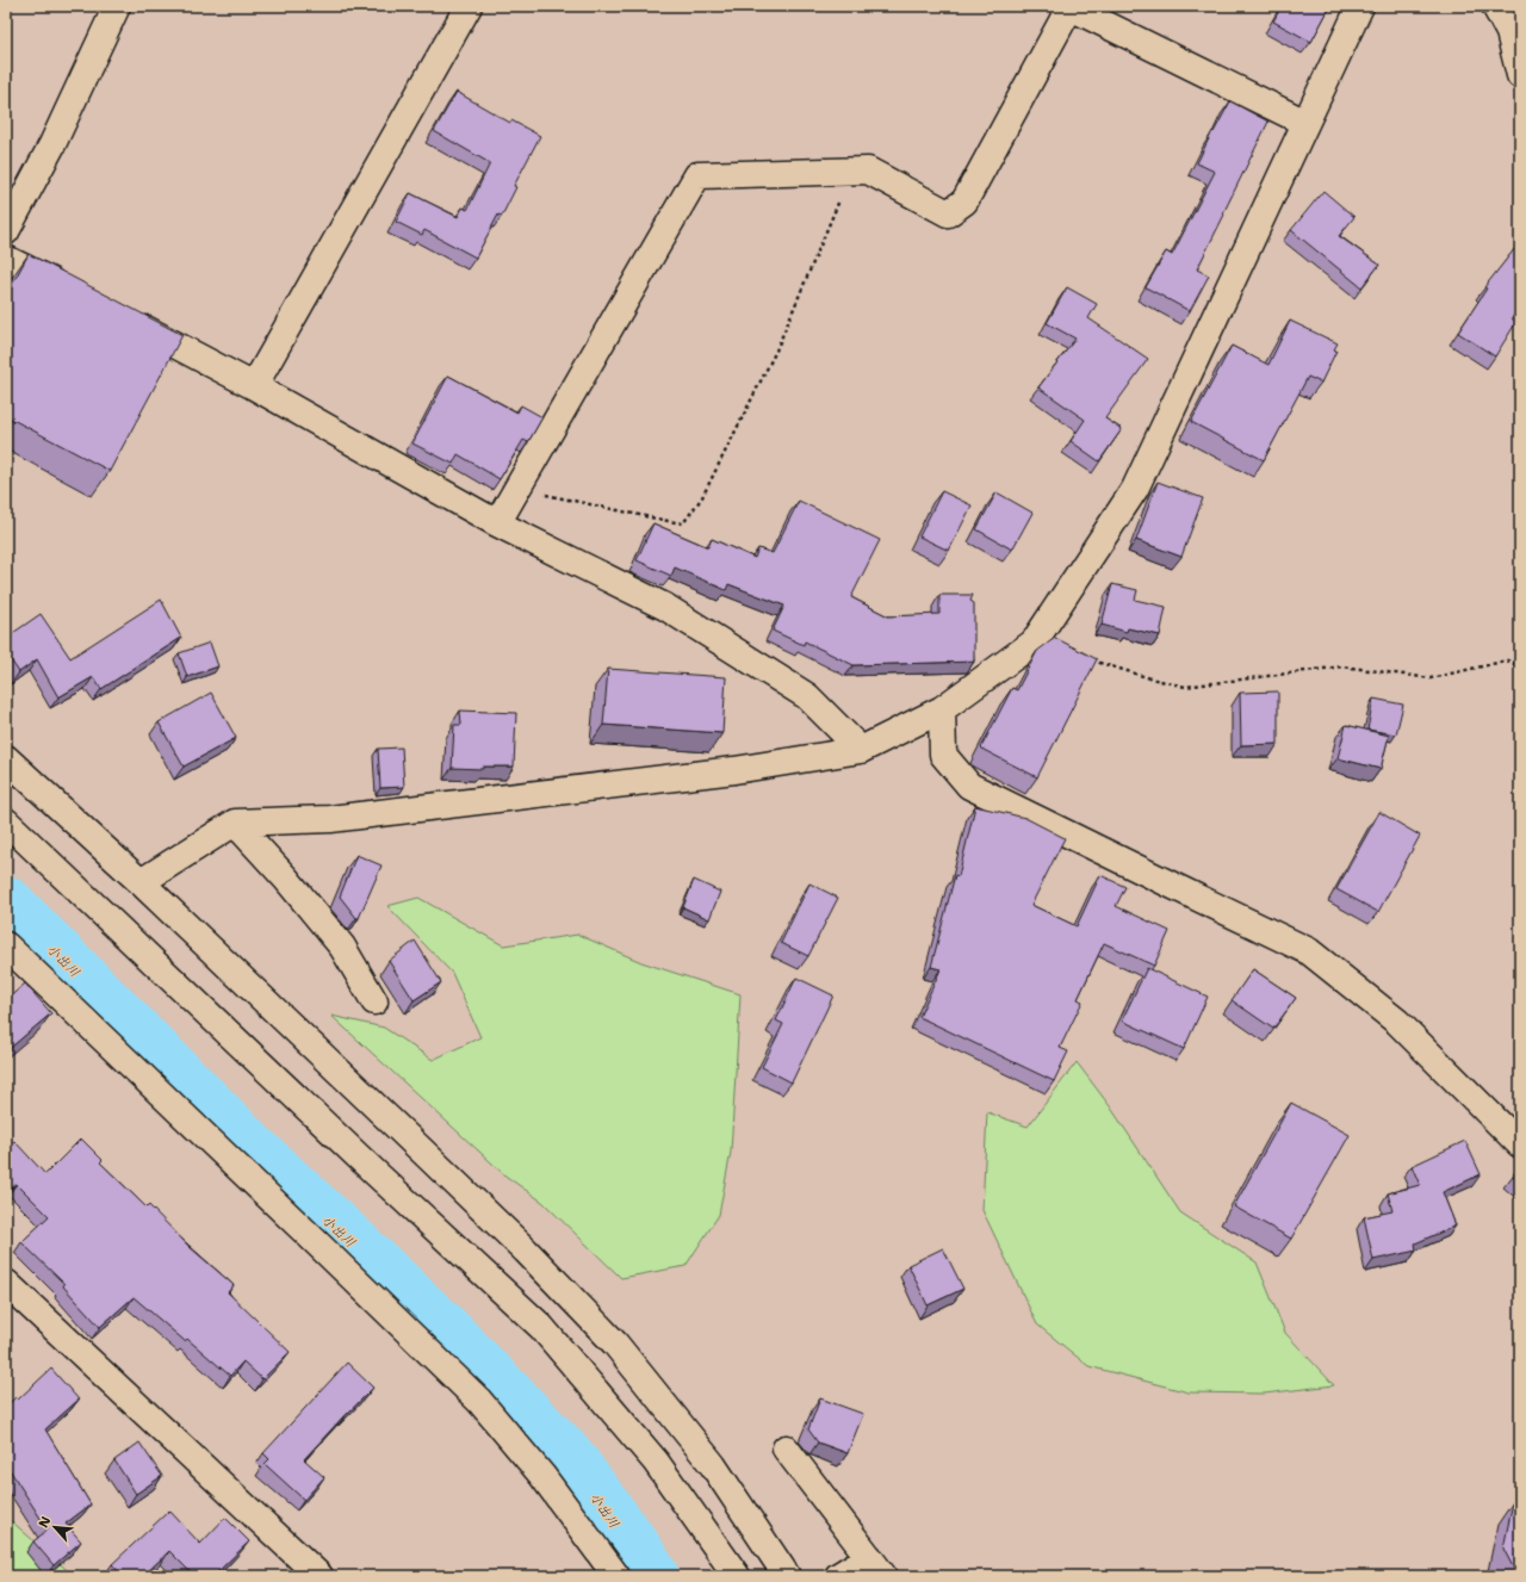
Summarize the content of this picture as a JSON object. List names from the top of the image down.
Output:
{
  "water": ["小出川"],
  "north": "top left"
}
